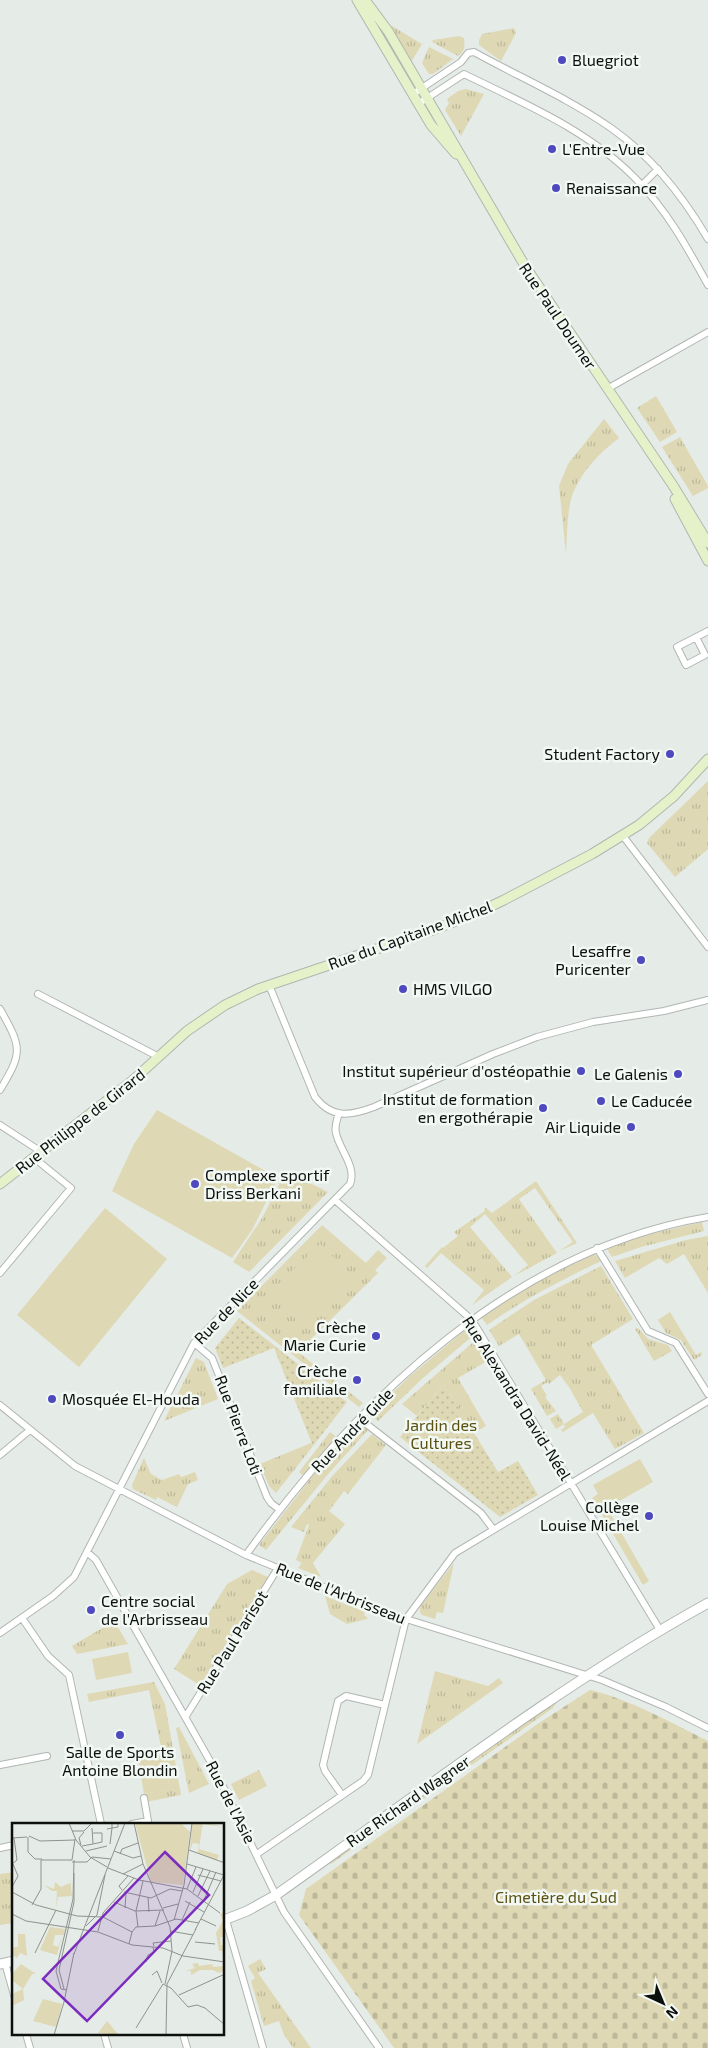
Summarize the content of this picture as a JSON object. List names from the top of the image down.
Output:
{
  "streets": {
    "main road": ["Rue Paul Doumer", "Rue du Capitaine Michel", "Rue Philippe de Girard"],
    "street": [
      "Rue de Nice",
      "Rue Alexandra David-Néel",
      "Rue Pierre Loti",
      "Rue André Gide",
      "Rue de l'Arbrisseau",
      "Rue Paul Parisot",
      "Rue Richard Wagner",
      "Rue de l'Asie"
    ]
  },
  "crossings": [
    ["Rue du Capitaine Michel", "Rue Philippe de Girard"],
    ["Rue de Nice", "Rue Alexandra David-Néel"],
    ["Rue de Nice", "Rue Pierre Loti"],
    ["Rue de Nice", "Rue de l'Arbrisseau"],
    ["Rue de Nice", "Rue de l'Asie"],
    ["Rue Alexandra David-Néel", "Rue André Gide"],
    ["Rue Alexandra David-Néel", "Rue Richard Wagner"],
    ["Rue Pierre Loti", "Rue André Gide"],
    ["Rue André Gide", "Rue de l'Arbrisseau"],
    ["Rue de l'Arbrisseau", "Rue Paul Parisot"],
    ["Rue de l'Arbrisseau", "Rue Richard Wagner"],
    ["Rue Paul Parisot", "Rue de l'Asie"],
    ["Rue Richard Wagner", "Rue de l'Asie"]
  ],
  "parks": ["Jardin des Cultures", "Cimetière du Sud"],
  "places": [
    "Bluegriot",
    "L'Entre-Vue",
    "Renaissance",
    "Student Factory",
    "Lesaffre Puricenter",
    "HMS VILGO",
    "Institut supérieur d'ostéopathie",
    "Le Galenis",
    "Le Caducée",
    "Institut de formation en ergothérapie",
    "Air Liquide",
    "Complexe sportif Driss Berkani",
    "Crèche Marie Curie",
    "Crèche familiale",
    "Mosquée El-Houda",
    "Collège Louise Michel",
    "Centre social de l'Arbrisseau",
    "Salle de Sports Antoine Blondin"
  ],
  "north": "bottom right"
}
